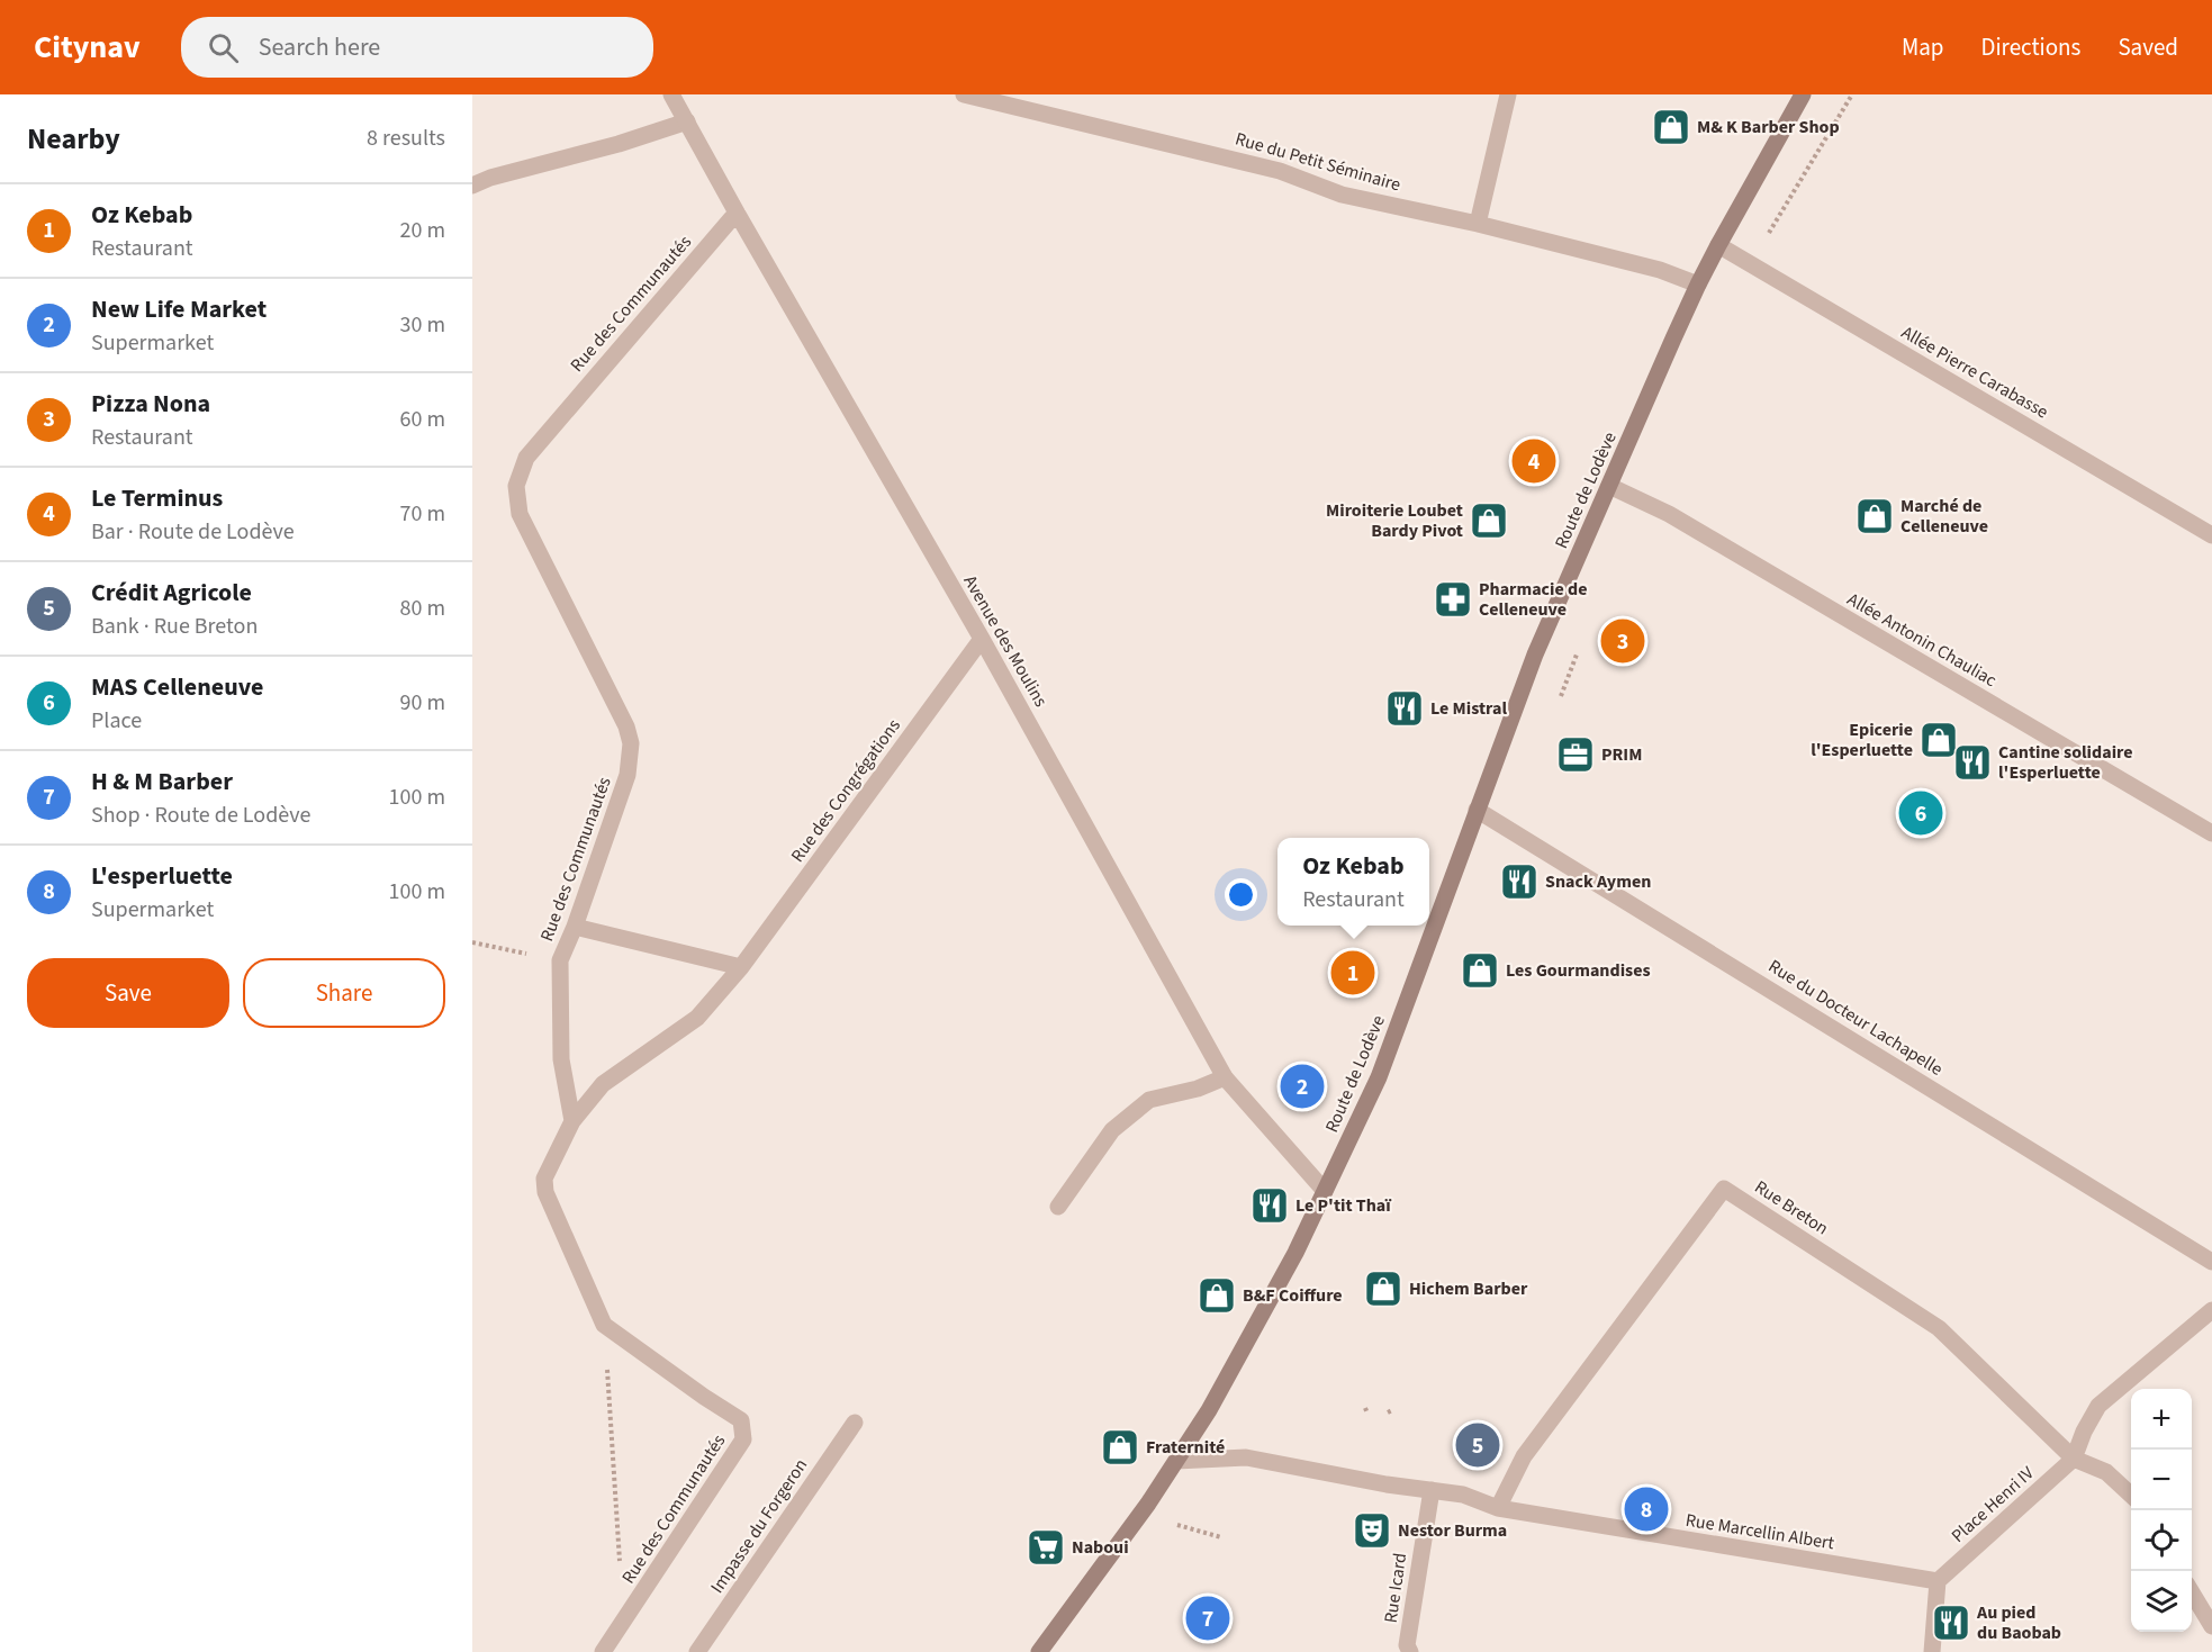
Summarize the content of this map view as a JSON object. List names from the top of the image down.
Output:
{
  "streets": {
    "street": [
      "Rue du Petit Séminaire",
      "Rue des Communautés",
      "Allée Pierre Carabasse",
      "Route de Lodève",
      "Allée Antonin Chauliac",
      "Avenue des Moulins",
      "Rue des Congrégations",
      "Rue du Docteur Lachapelle",
      "Rue Breton",
      "Place Henri IV",
      "Impasse du Forgeron",
      "Rue Marcellin Albert",
      "Rue Icard"
    ]
  },
  "crossings": [
    ["Rue du Petit Séminaire", "Route de Lodève"],
    ["Rue des Communautés", "Avenue des Moulins"],
    ["Rue des Communautés", "Rue des Congrégations"],
    ["Allée Pierre Carabasse", "Route de Lodève"],
    ["Route de Lodève", "Allée Antonin Chauliac"],
    ["Route de Lodève", "Avenue des Moulins"],
    ["Route de Lodève", "Rue du Docteur Lachapelle"],
    ["Route de Lodève", "Rue Marcellin Albert"],
    ["Avenue des Moulins", "Rue des Congrégations"],
    ["Rue Breton", "Place Henri IV"],
    ["Rue Breton", "Rue Marcellin Albert"],
    ["Place Henri IV", "Rue Marcellin Albert"],
    ["Rue Marcellin Albert", "Rue Icard"]
  ],
  "places": {
    "shop": [
      "M& K Barber Shop",
      "Marché de Celleneuve",
      "Miroiterie Loubet Bardy Pivot",
      "Epicerie l'Esperluette",
      "Les Gourmandises",
      "Hichem Barber",
      "B&F Coiffure",
      "Fraternité"
    ],
    "pharmacy": ["Pharmacie de Celleneuve"],
    "restaurant": [
      "Le Mistral",
      "Cantine solidaire l'Esperluette",
      "Snack Aymen",
      "Le P'tit Thaï",
      "Au pied du Baobab"
    ],
    "office": ["PRIM"],
    "theatre": ["Nestor Burma"],
    "supermarket": ["Naboui"]
  },
  "page": {
    "header": "Citynav",
    "search": "Search here",
    "nav": ["Map", "Directions", "Saved"],
    "heading": ["Nearby", "8 results"],
    "list": [
      {
        "mark": "1",
        "name": "Oz Kebab",
        "note": "Restaurant",
        "value": "20 m"
      },
      {
        "mark": "2",
        "name": "New Life Market",
        "note": "Supermarket",
        "value": "30 m"
      },
      {
        "mark": "3",
        "name": "Pizza Nona",
        "note": "Restaurant",
        "value": "60 m"
      },
      {
        "mark": "4",
        "name": "Le Terminus",
        "note": "Bar · Route de Lodève",
        "value": "70 m"
      },
      {
        "mark": "5",
        "name": "Crédit Agricole",
        "note": "Bank · Rue Breton",
        "value": "80 m"
      },
      {
        "mark": "6",
        "name": "MAS Celleneuve",
        "note": "Place",
        "value": "90 m"
      },
      {
        "mark": "7",
        "name": "H & M Barber",
        "note": "Shop · Route de Lodève",
        "value": "100 m"
      },
      {
        "mark": "8",
        "name": "L'esperluette",
        "note": "Supermarket",
        "value": "100 m"
      }
    ],
    "pins": [
      "4",
      "3",
      "6",
      "1",
      "2",
      "5",
      "8",
      "7"
    ],
    "popup": ["Oz Kebab", "Restaurant"],
    "buttons": ["Save", "Share"],
    "map_buttons": ["+", "−"]
  }
}
